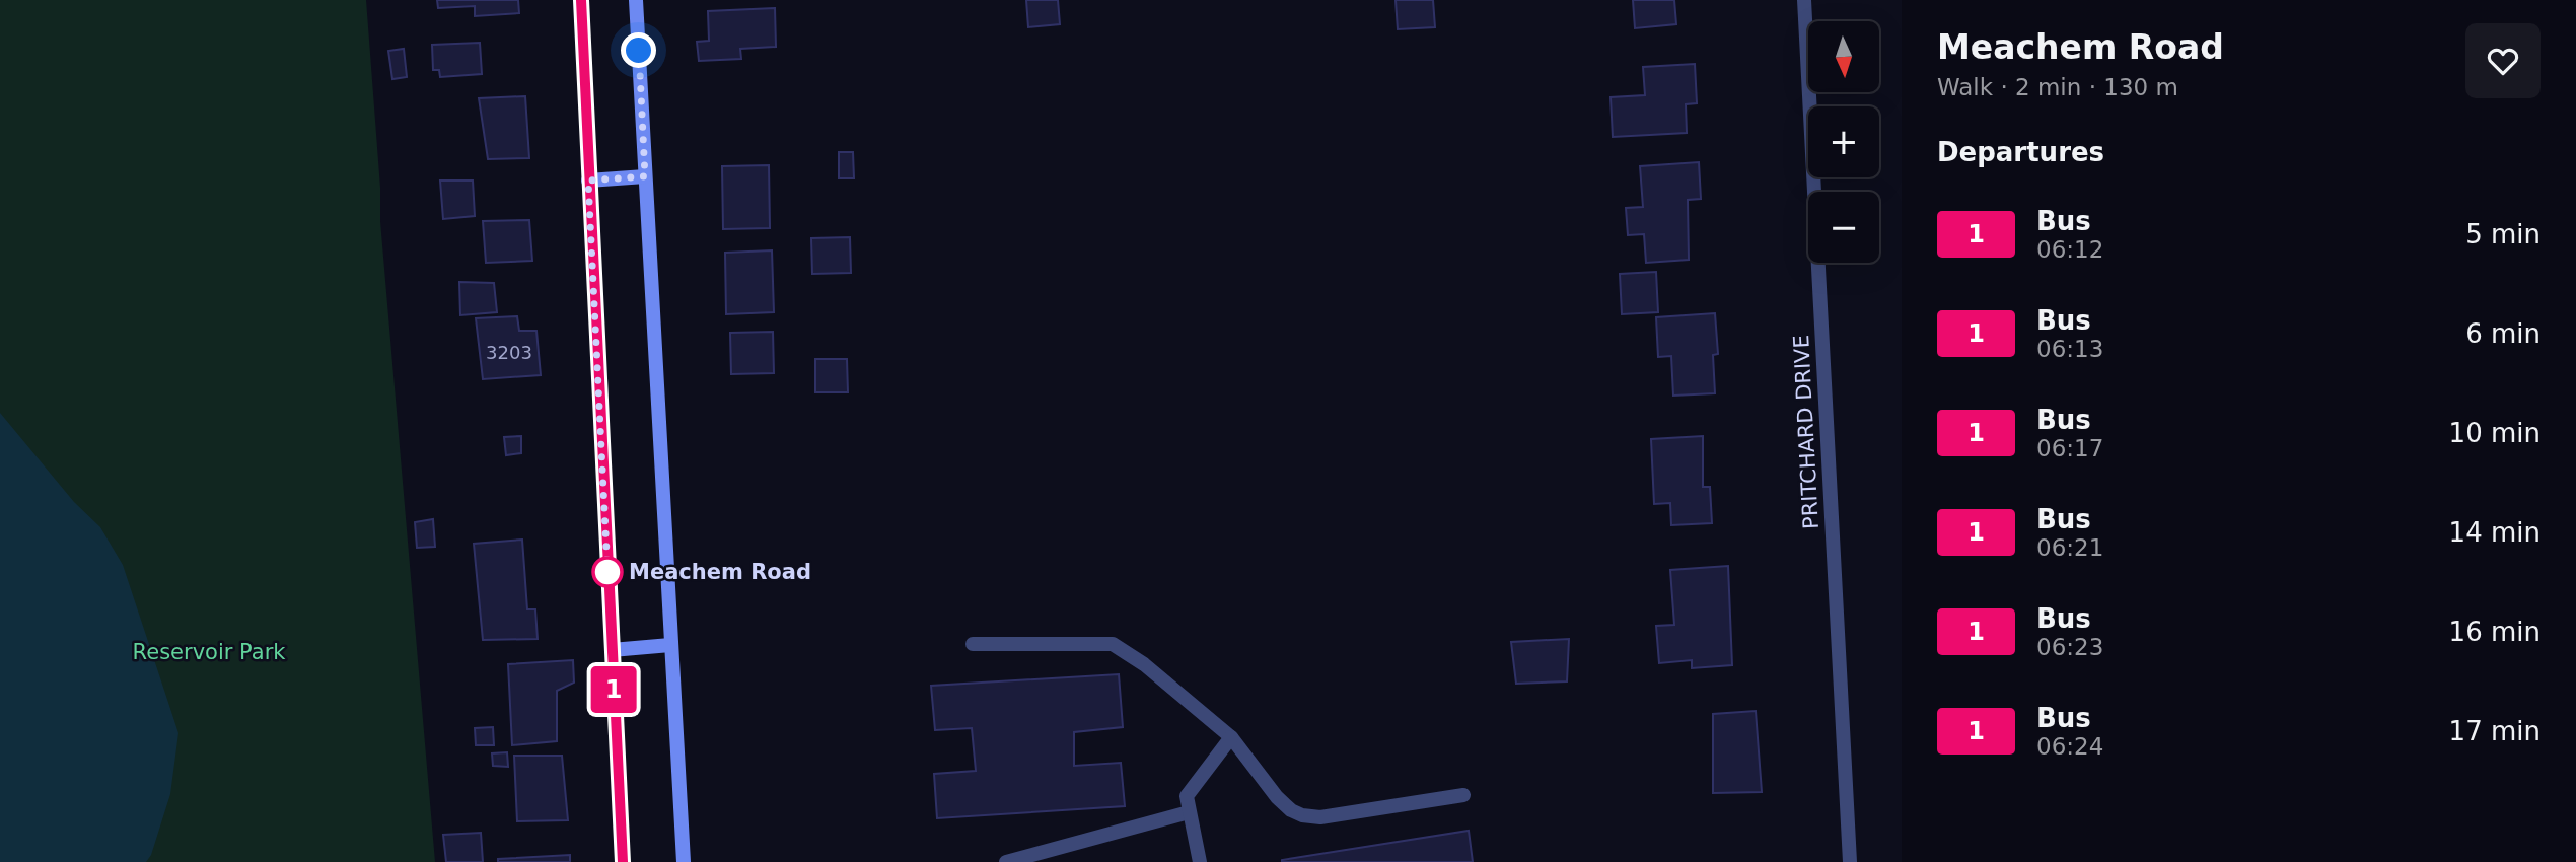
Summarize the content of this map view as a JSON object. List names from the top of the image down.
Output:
{
  "streets": {
    "street": ["PRITCHARD DRIVE"]
  },
  "parks": ["Reservoir Park"],
  "places": ["Meachem Road"],
  "lines": ["bus line 1"],
  "house_numbers": ["3203"],
  "north": "bottom",
  "page": {
    "on_map": "1",
    "heading": [
      ["Meachem Road", "Walk · 2 min · 130 m"],
      "Departures"
    ],
    "map_buttons": ["+", "−"],
    "list": [
      {
        "mark": "1",
        "name": "Bus",
        "note": "06:12",
        "value": "5 min"
      },
      {
        "mark": "1",
        "name": "Bus",
        "note": "06:13",
        "value": "6 min"
      },
      {
        "mark": "1",
        "name": "Bus",
        "note": "06:17",
        "value": "10 min"
      },
      {
        "mark": "1",
        "name": "Bus",
        "note": "06:21",
        "value": "14 min"
      },
      {
        "mark": "1",
        "name": "Bus",
        "note": "06:23",
        "value": "16 min"
      },
      {
        "mark": "1",
        "name": "Bus",
        "note": "06:24",
        "value": "17 min"
      }
    ]
  }
}
